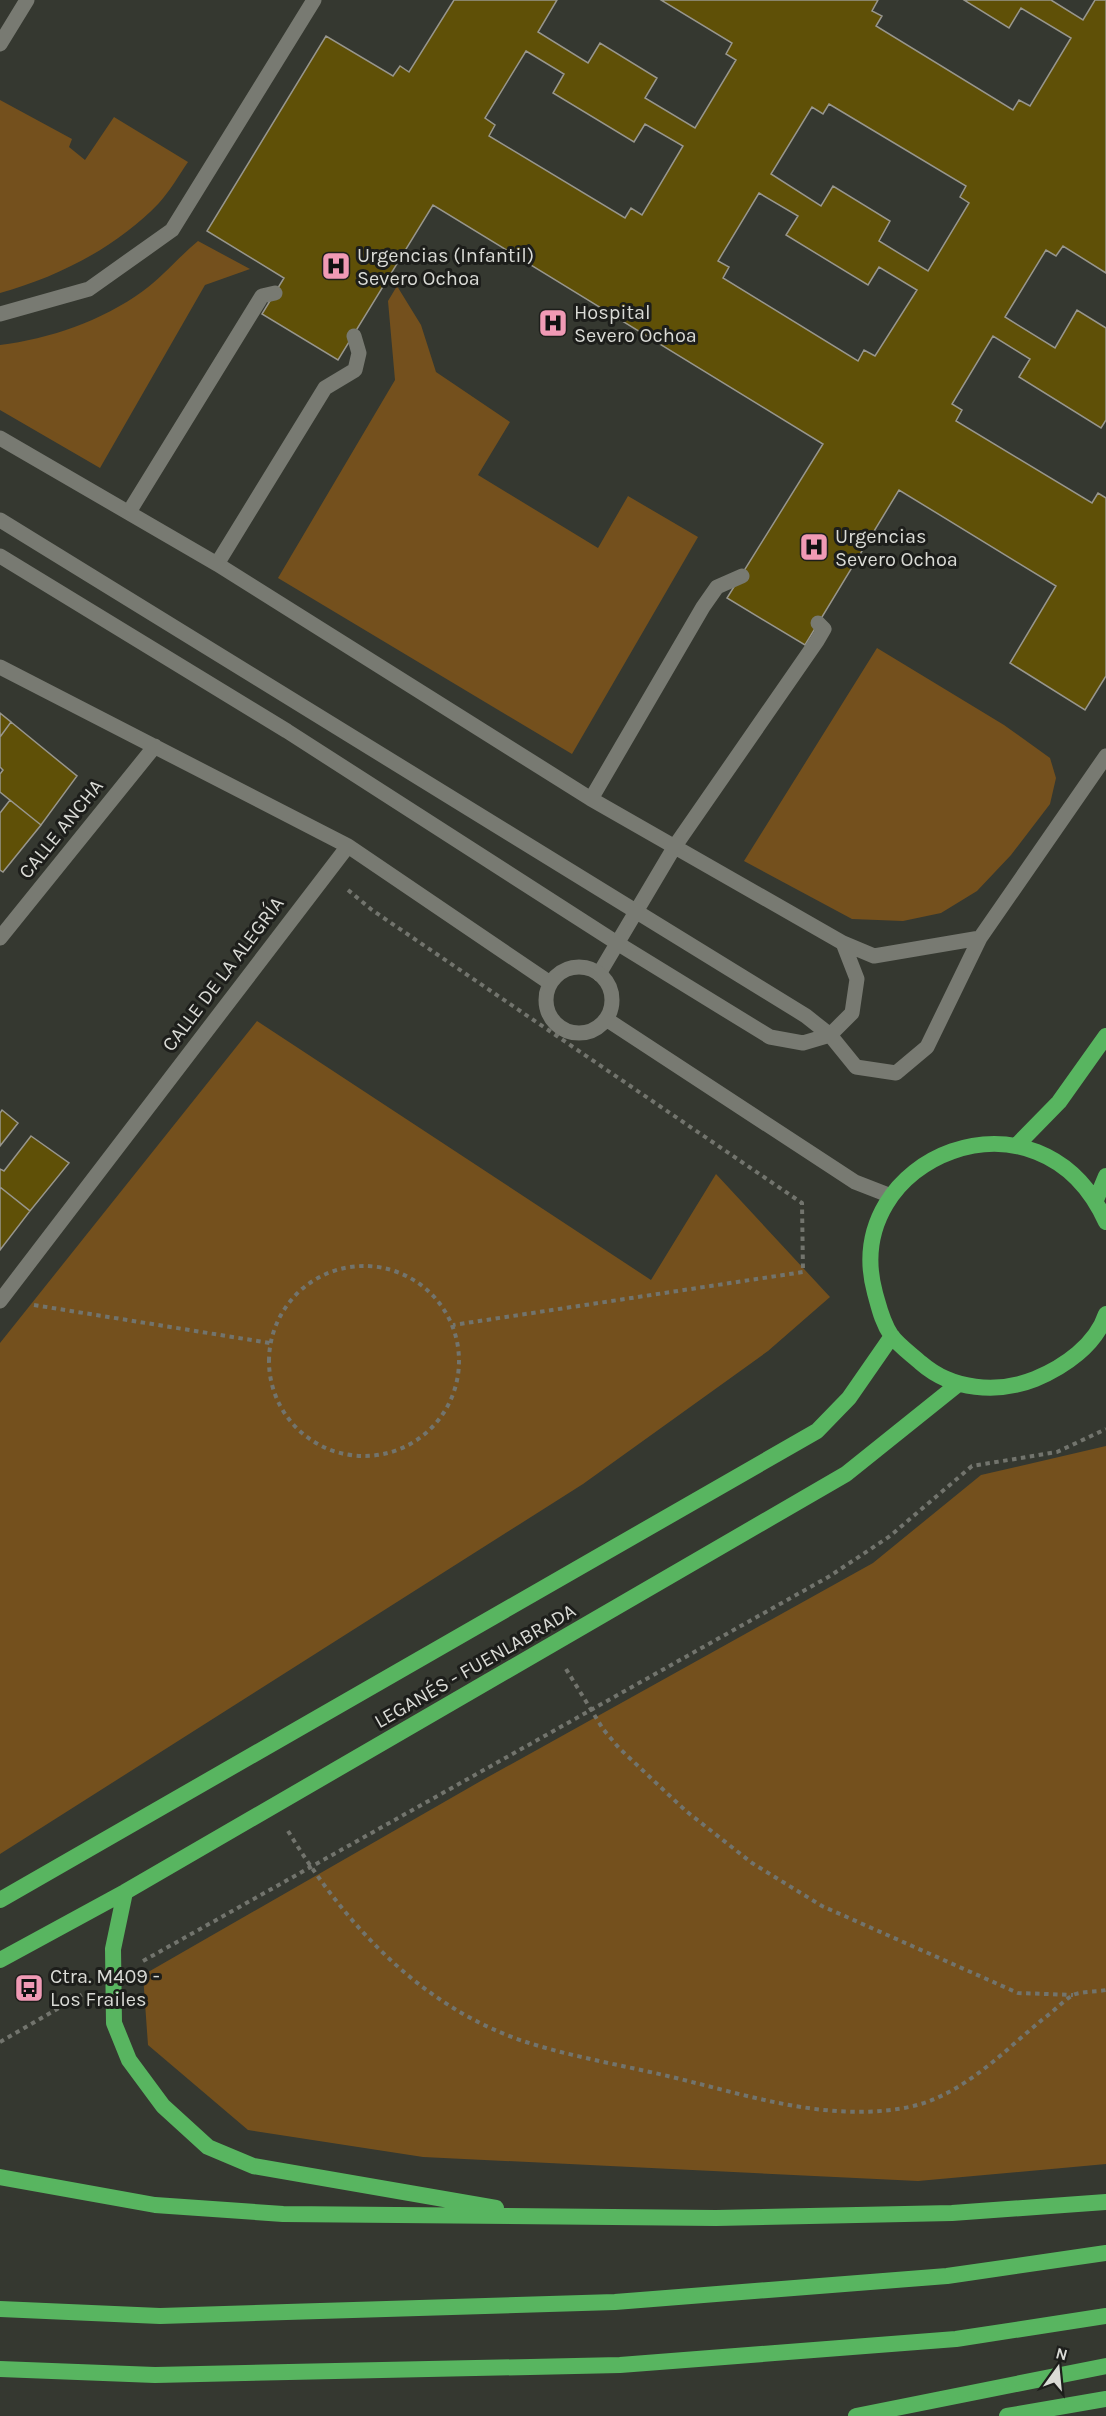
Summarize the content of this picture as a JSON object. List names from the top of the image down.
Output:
{
  "streets": {
    "highway": ["LEGANÉS - FUENLABRADA"],
    "street": ["CALLE ANCHA", "CALLE DE LA ALEGRÍA"]
  },
  "places": {
    "hospital": ["Urgencias (Infantil) Severo Ochoa", "Hospital Severo Ochoa", "Urgencias Severo Ochoa"],
    "bus stop": ["Ctra. M409 - Los Frailes"]
  },
  "north": "top"
}
